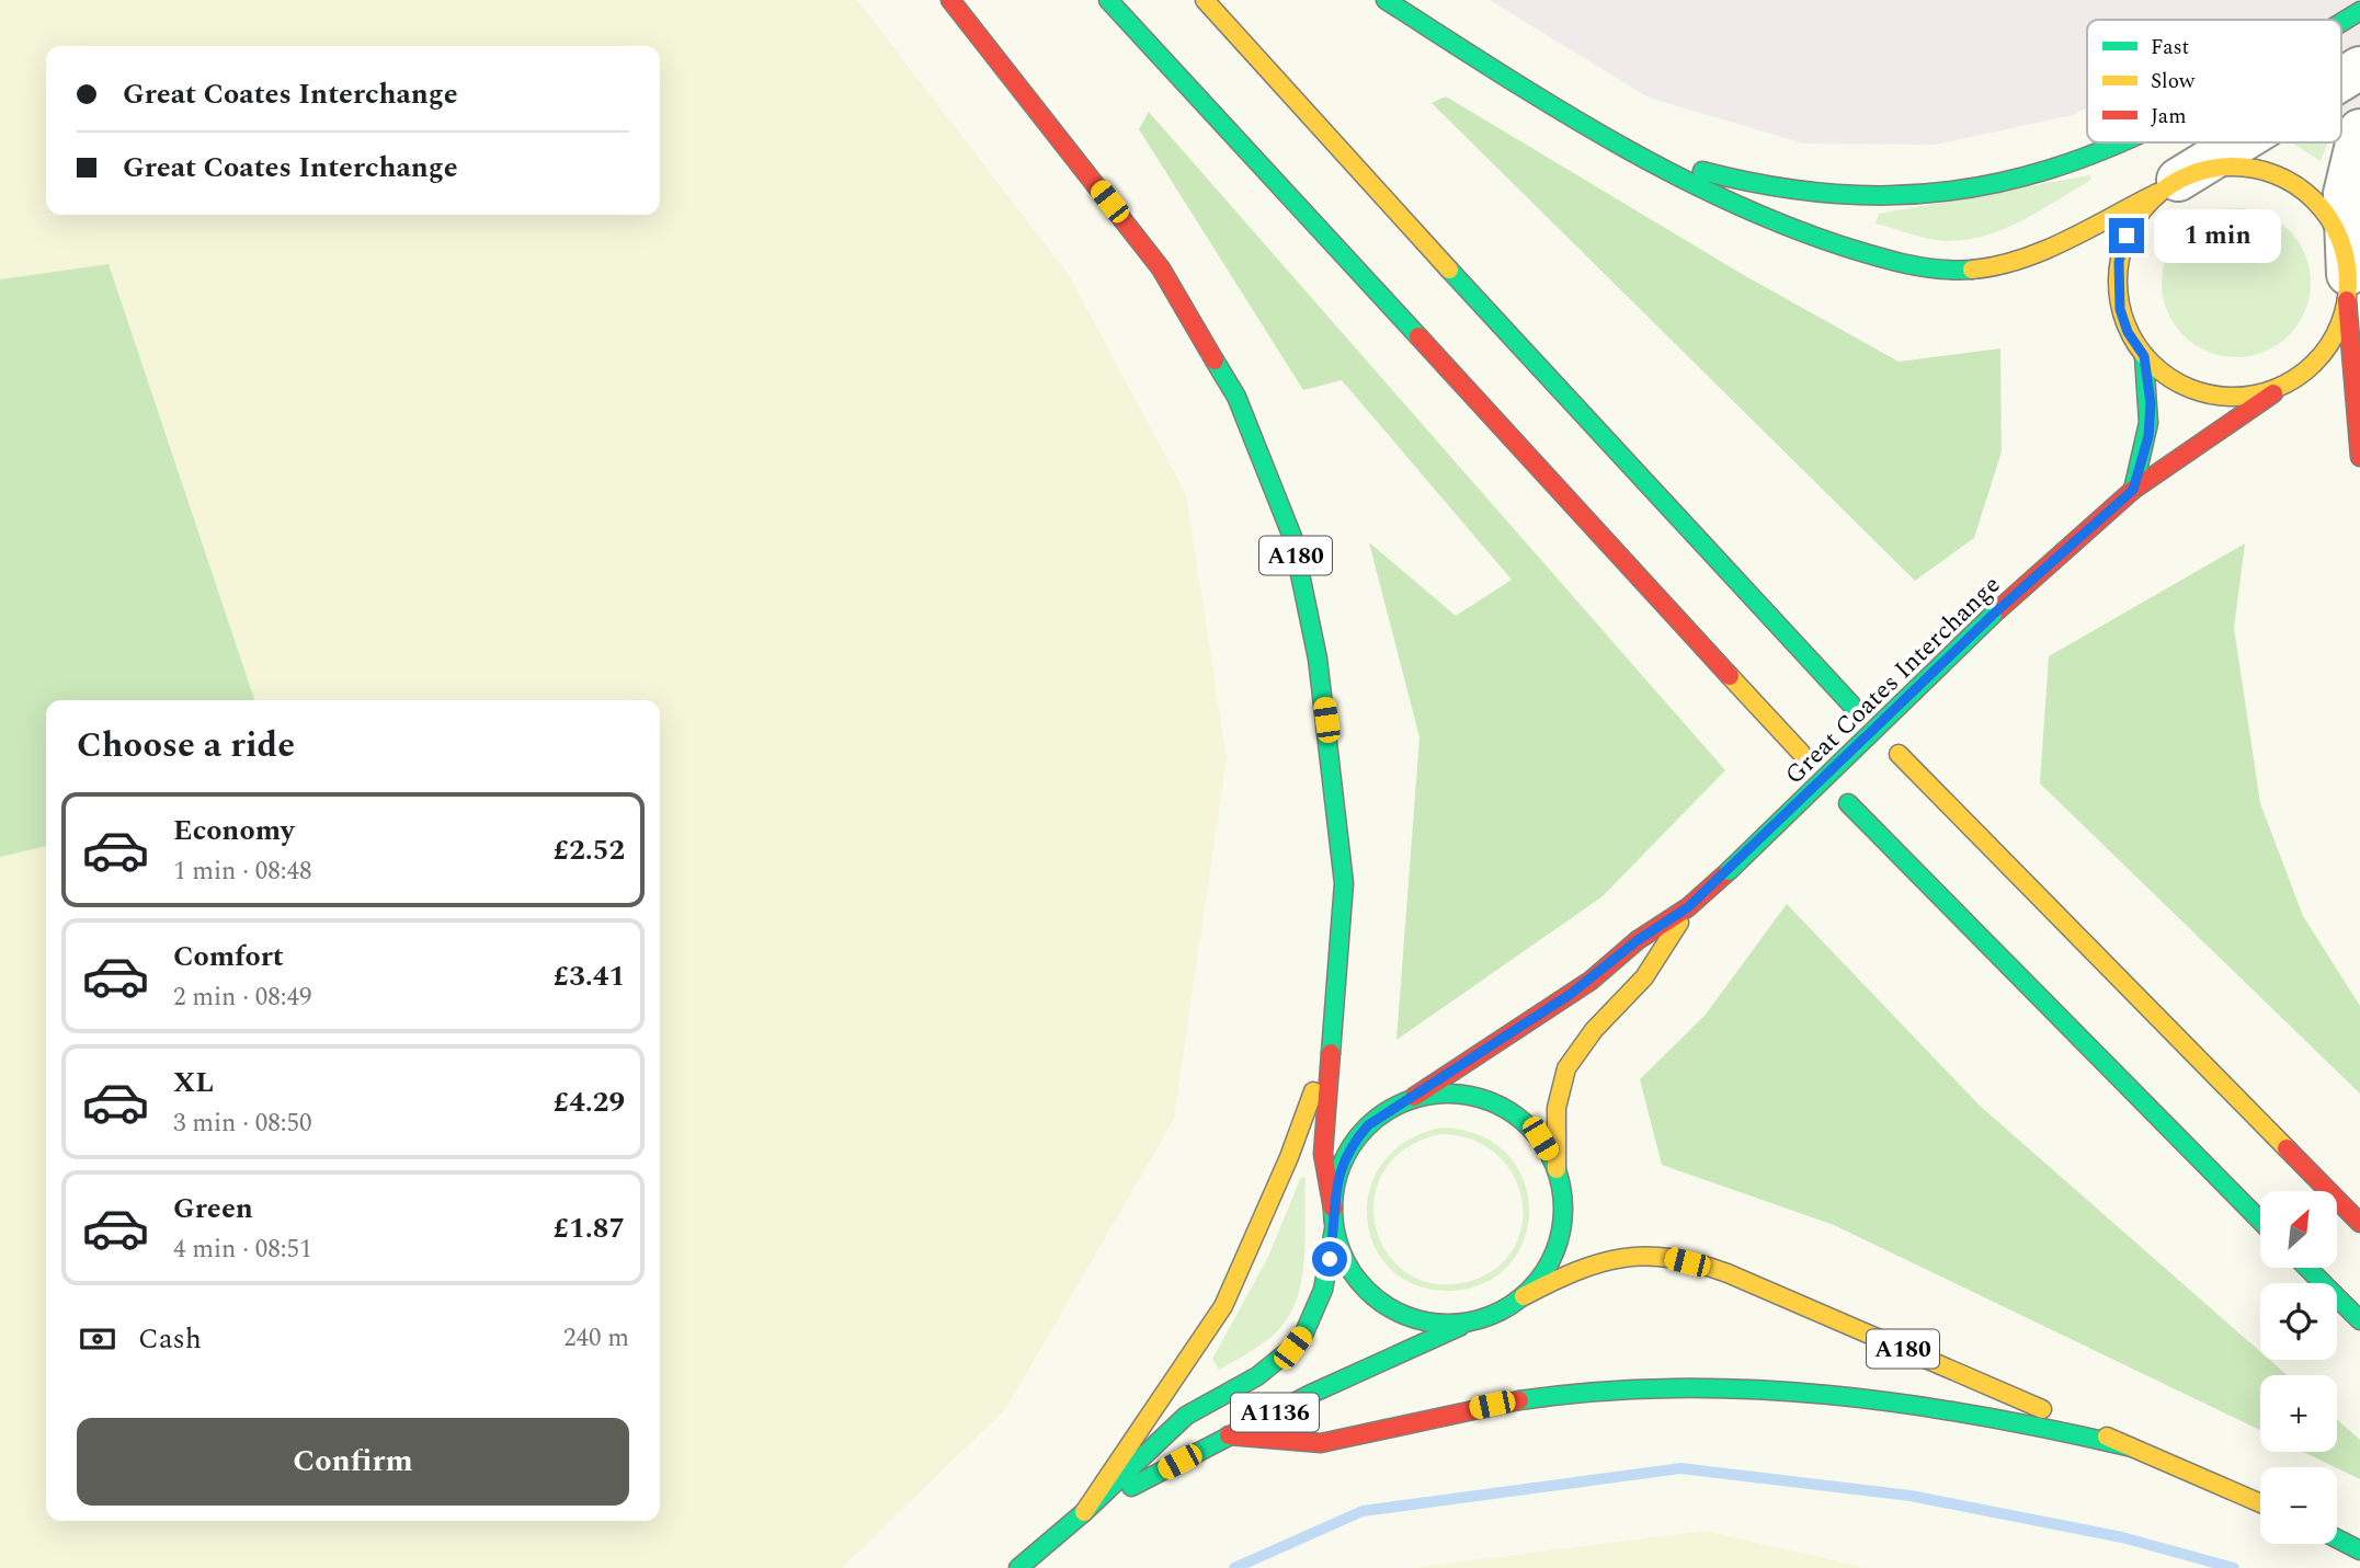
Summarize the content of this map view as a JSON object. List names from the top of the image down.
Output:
{
  "streets": {
    "main road": ["A180", "Great Coates Interchange", "A1136"]
  },
  "crossings": [
    ["A180", "Great Coates Interchange"],
    ["A180", "A1136"],
    ["Great Coates Interchange", "A1136"]
  ],
  "legend": ["Fast", "Slow", "Jam"],
  "north": "top right",
  "page": {
    "banner": ["Great Coates Interchange", "Great Coates Interchange"],
    "bubble": "1 min",
    "heading": "Choose a ride",
    "list": [
      {
        "name": "Economy",
        "note": "1 min · 08:48",
        "value": "£2.52"
      },
      {
        "name": "Comfort",
        "note": "2 min · 08:49",
        "value": "£3.41"
      },
      {
        "name": "XL",
        "note": "3 min · 08:50",
        "value": "£4.29"
      },
      {
        "name": "Green",
        "note": "4 min · 08:51",
        "value": "£1.87"
      }
    ],
    "map_buttons": ["+", "−"],
    "pay": ["Cash", "240 m"],
    "buttons": "Confirm"
  }
}
